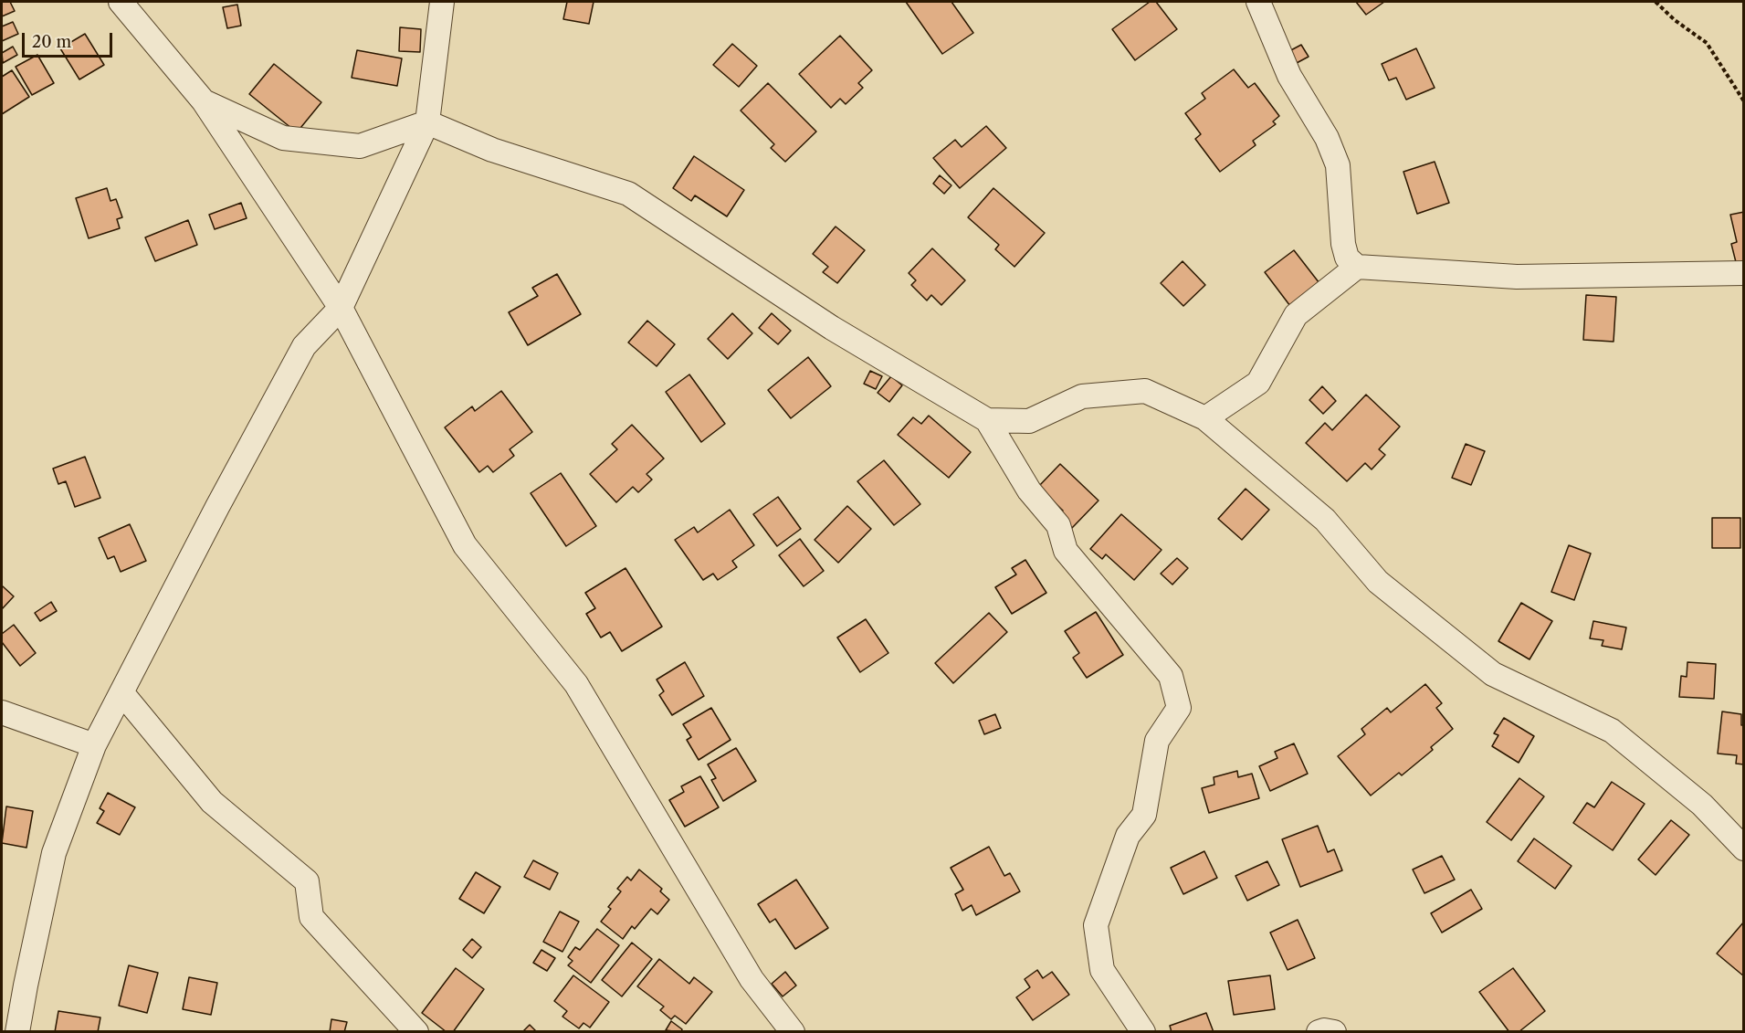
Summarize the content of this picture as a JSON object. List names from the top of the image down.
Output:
{
  "scale_bar": "20 m"
}
